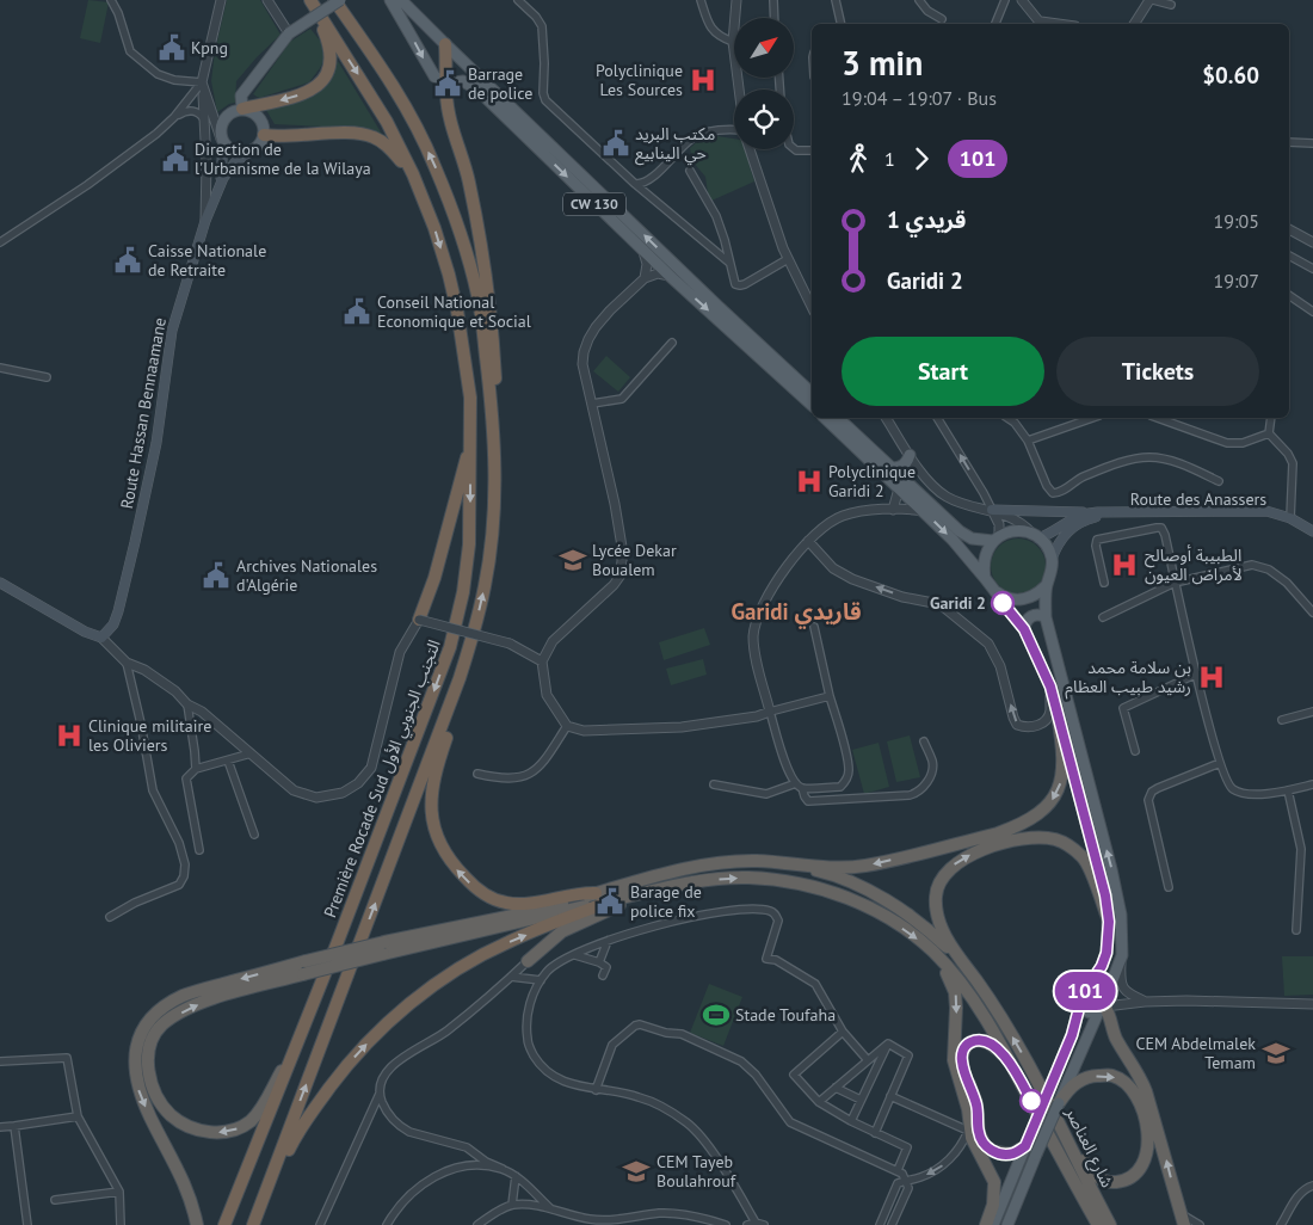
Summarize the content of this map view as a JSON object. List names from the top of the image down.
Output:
{
  "streets": {
    "highway": ["Première Rocade Sud التجنب الجنوبي الأول", "شارع العناصر"],
    "main road": ["CW 130", "Route Hassan Bennaamane", "Route des Anassers"]
  },
  "districts": ["Garidi قاريدي"],
  "places": {
    "public building": [
      "Kpng",
      "Barrage de police",
      "مكتب البريد حي الينابيع",
      "Direction de l'Urbanisme de la Wilaya",
      "Caisse Nationale de Retraite",
      "Conseil National Economique et Social",
      "Archives Nationales d'Algérie",
      "Barage de police fix"
    ],
    "hospital": [
      "Polyclinique Les Sources",
      "Polyclinique Garidi 2",
      "الطبيبة أوصالح لأمراض العيون",
      "بن سلامة محمد رشيد طبيب العظام",
      "Clinique militaire les Oliviers"
    ],
    "school or university": ["Lycée Dekar Boualem", "CEM Abdelmalek Temam", "CEM Tayeb Boulahrouf"],
    "other": ["Garidi 2"],
    "sports": ["Stade Toufaha"]
  },
  "lines": ["bus line 101"],
  "north": "top right",
  "page": {
    "on_map": "101",
    "heading": ["3 min", "19:04 – 19:07 · Bus", "$0.60"],
    "legs": ["1", "101"],
    "list": [
      {
        "name": "قريدي 1",
        "value": "19:05"
      },
      {
        "name": "Garidi 2",
        "value": "19:07"
      }
    ],
    "buttons": ["Start", "Tickets"]
  }
}
